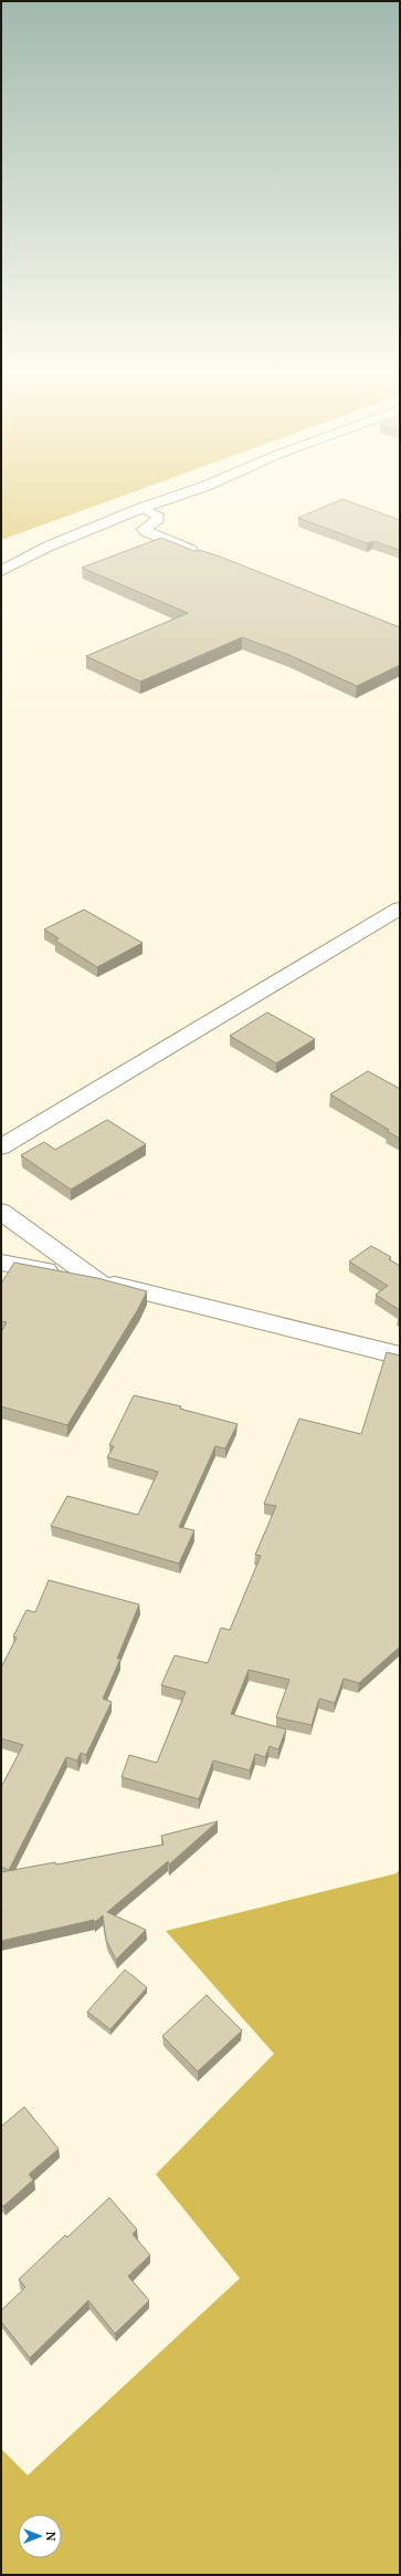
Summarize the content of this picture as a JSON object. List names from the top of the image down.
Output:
{
  "north": "right"
}
